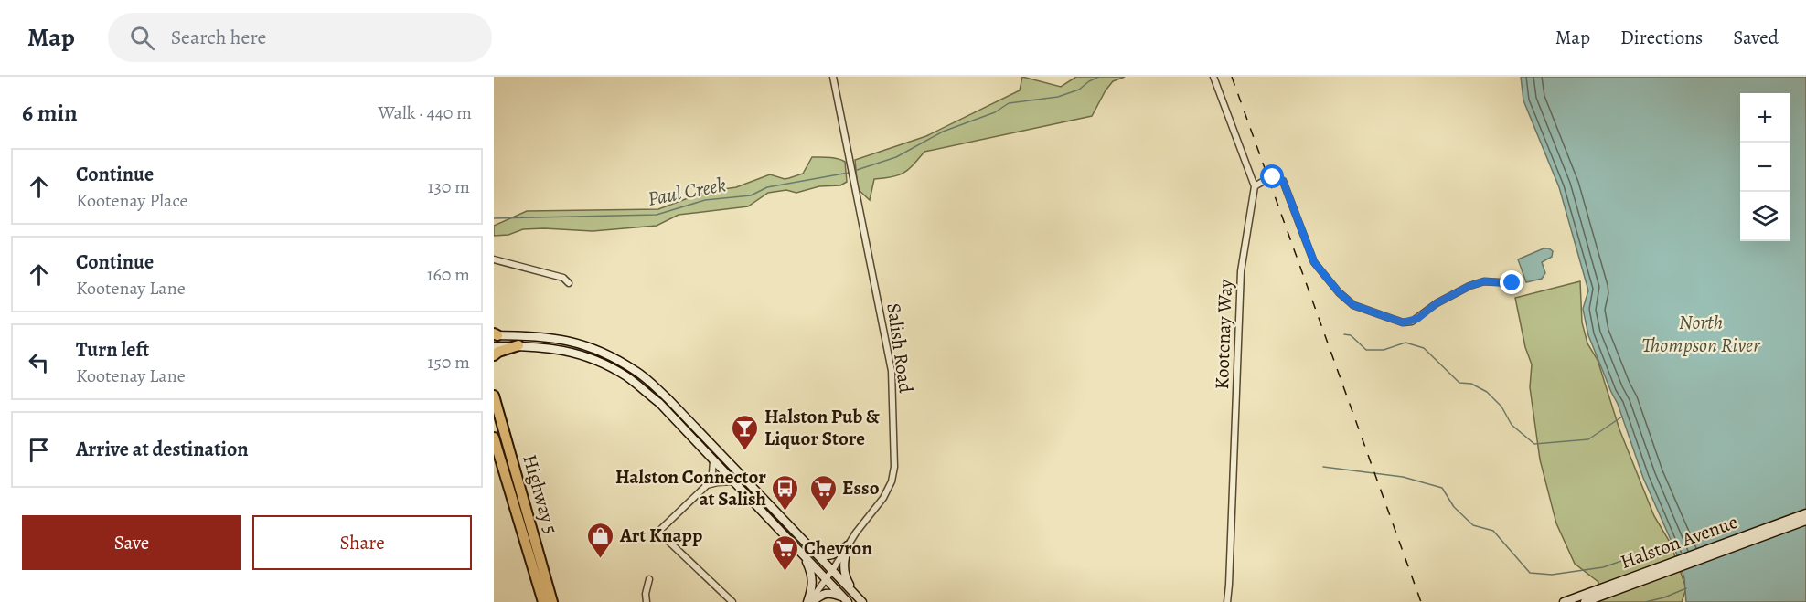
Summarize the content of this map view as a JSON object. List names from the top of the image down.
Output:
{
  "streets": {
    "highway": ["Highway 5"],
    "main road": ["Halston Avenue"],
    "street": ["Kootenay Way", "Salish Road"]
  },
  "water": ["Paul Creek", "North Thompson River"],
  "places": {
    "bar": ["Halston Pub & Liquor Store"],
    "bus stop": ["Halston Connector at Salish"],
    "supermarket": ["Esso", "Chevron"],
    "shop": ["Art Knapp"]
  },
  "page": {
    "header": "Map",
    "search": "Search here",
    "nav": ["Map", "Directions", "Saved"],
    "heading": ["6 min", "Walk · 440 m"],
    "map_buttons": ["+", "−"],
    "list": [
      ["Continue", "Kootenay Place", "130 m"],
      ["Continue", "Kootenay Lane", "160 m"],
      ["Turn left", "Kootenay Lane", "150 m"],
      "Arrive at destination"
    ],
    "buttons": ["Save", "Share"]
  }
}
